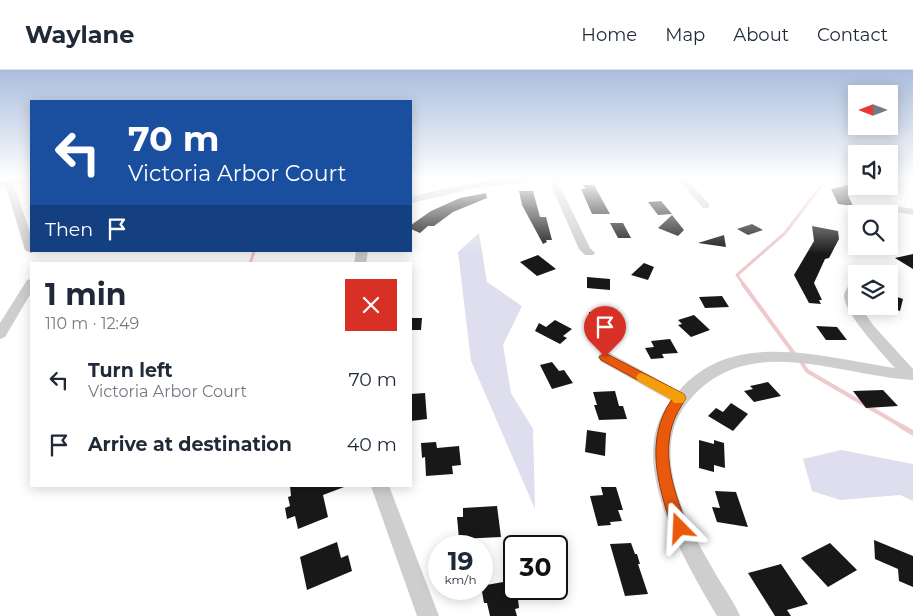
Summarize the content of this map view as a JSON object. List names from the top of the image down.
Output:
{
  "north": "left",
  "page": {
    "header": "Waylane",
    "nav": [
      "Home",
      "Map",
      "About",
      "Contact"
    ],
    "turn": ["70 m", "Victoria Arbor Court"],
    "then": "Then",
    "heading": ["1 min", "110 m · 12:49"],
    "list": [
      {
        "name": "Turn left",
        "note": "Victoria Arbor Court",
        "value": "70 m"
      },
      {
        "name": "Arrive at destination",
        "value": "40 m"
      }
    ],
    "speed": "19 km/h",
    "limit": "30"
  }
}
